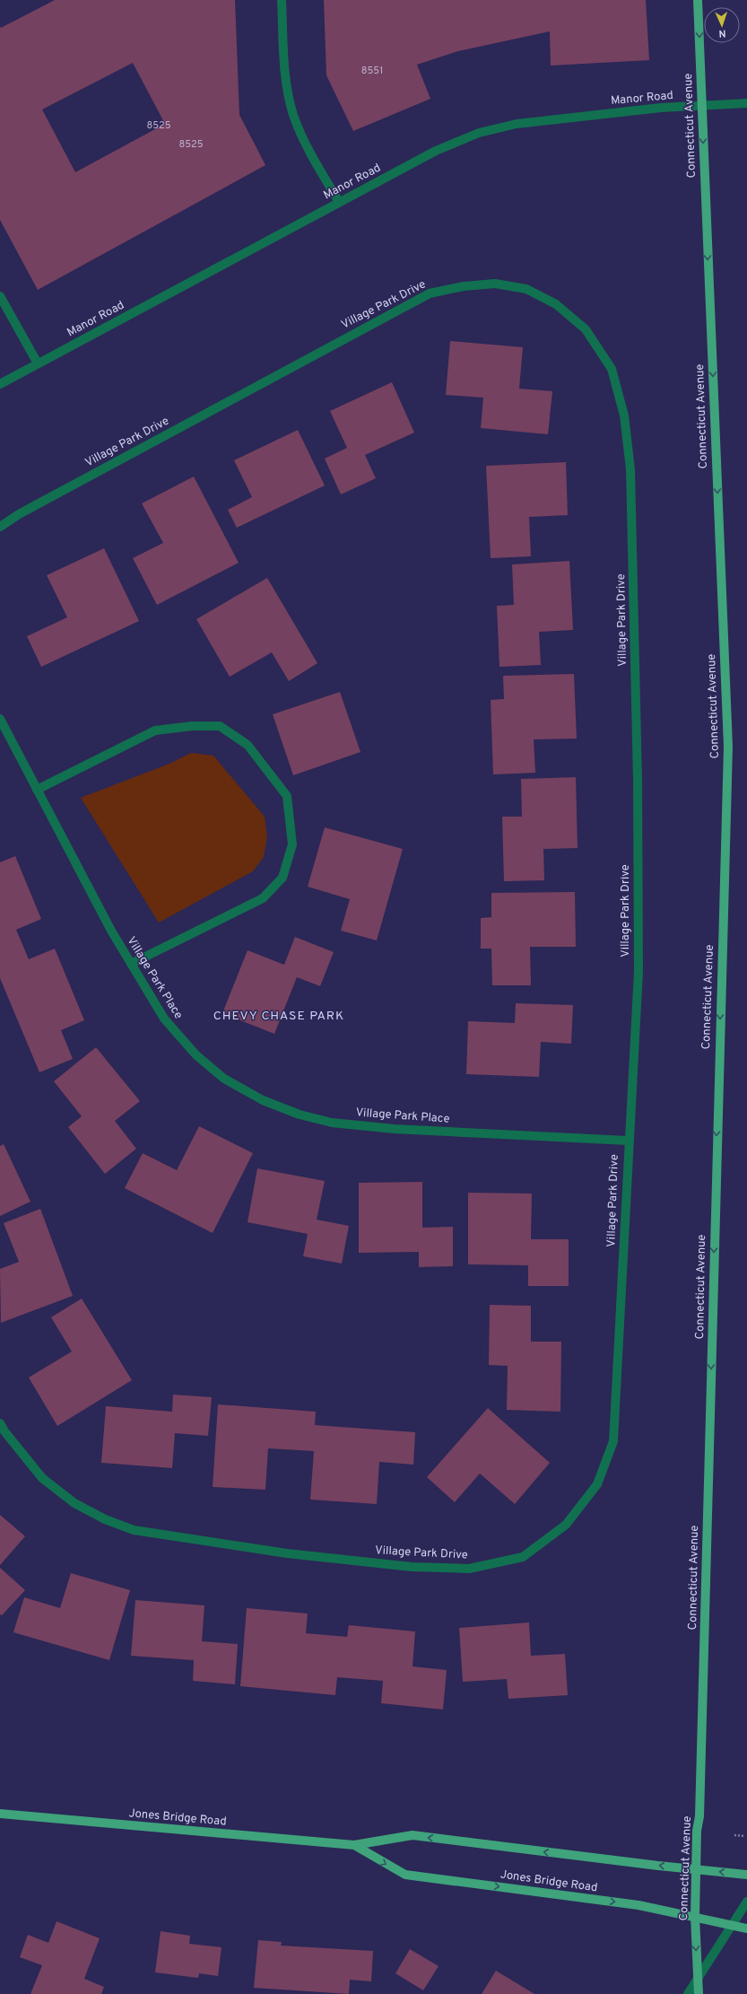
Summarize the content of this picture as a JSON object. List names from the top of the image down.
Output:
{
  "streets": {
    "main road": ["Connecticut Avenue", "Jones Bridge Road"],
    "street": ["Manor Road", "Village Park Drive", "Village Park Place"]
  },
  "crossings": [
    ["Manor Road", "Connecticut Avenue"],
    ["Connecticut Avenue", "Jones Bridge Road"],
    ["Village Park Drive", "Village Park Place"]
  ],
  "one_way": ["Connecticut Avenue"],
  "districts": ["CHEVY CHASE PARK"],
  "house_numbers": ["8551", "8525", "8525"],
  "north": "bottom"
}
